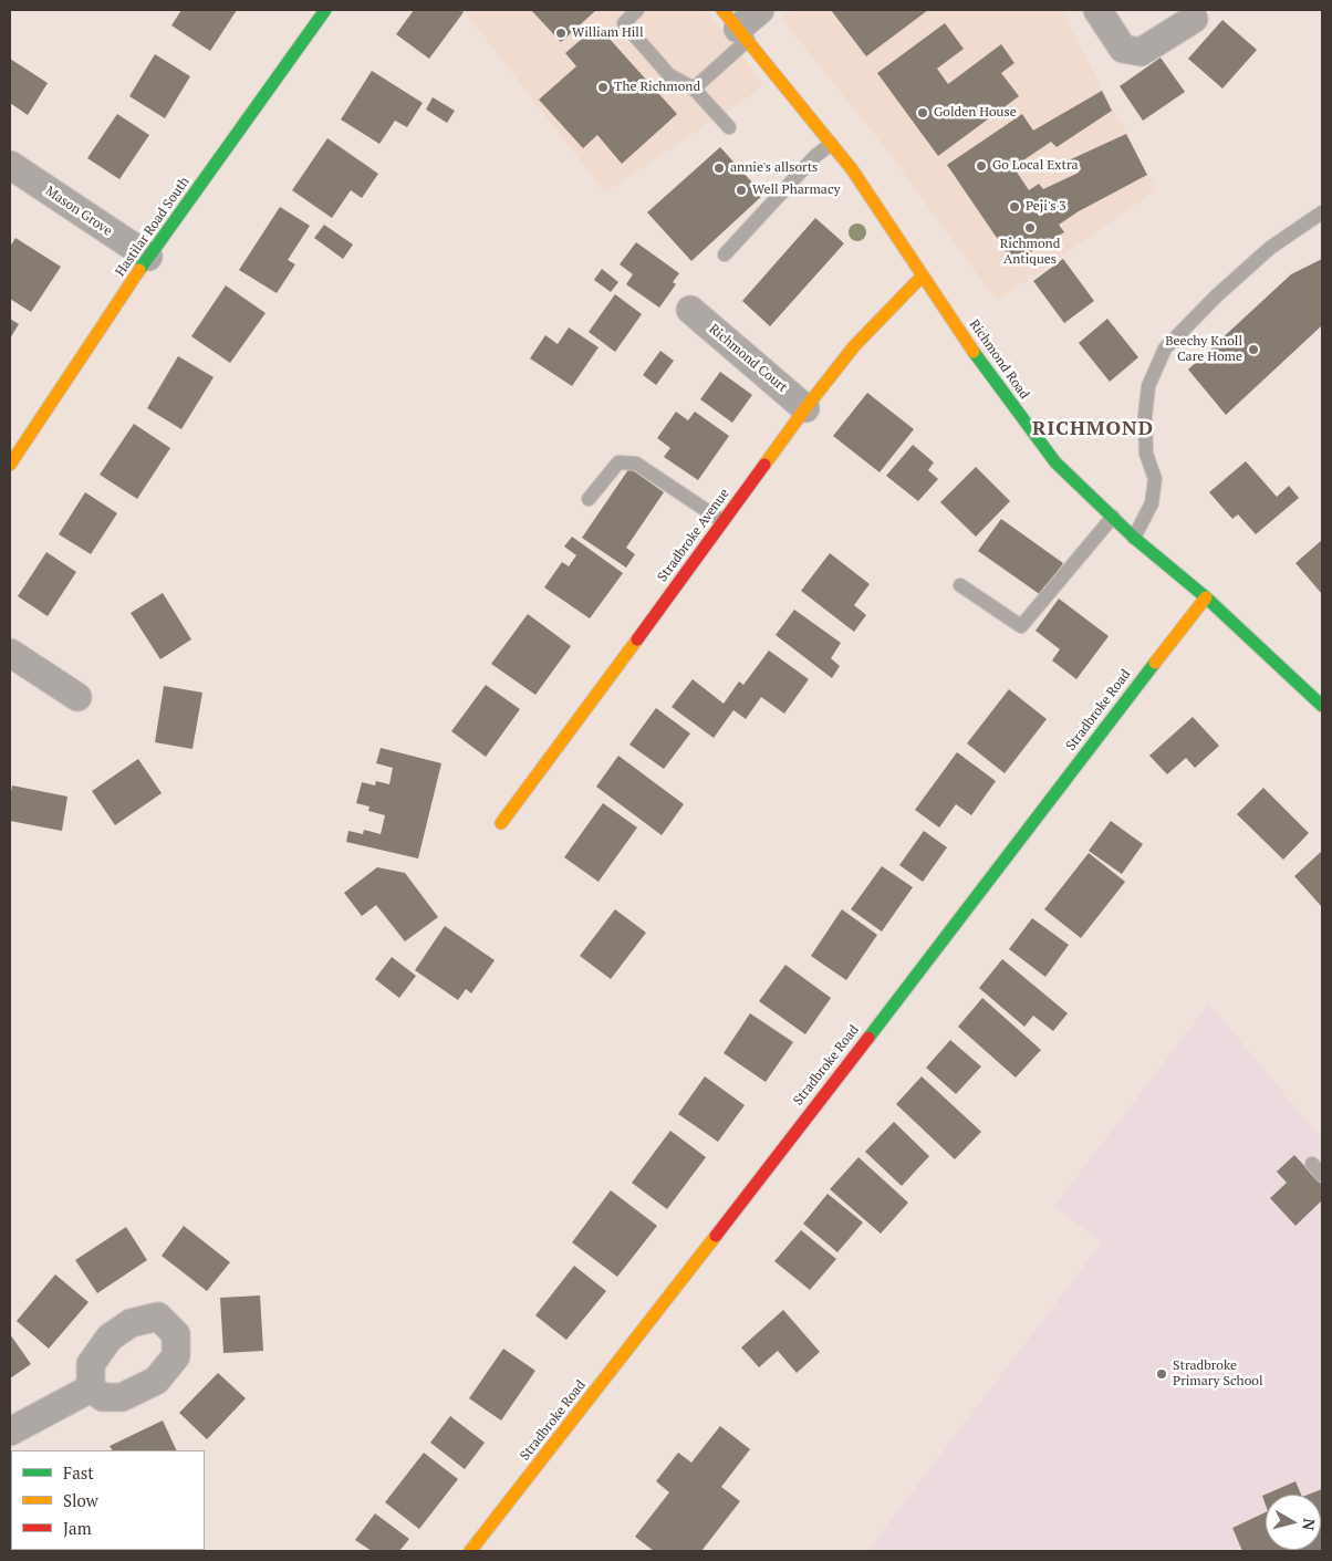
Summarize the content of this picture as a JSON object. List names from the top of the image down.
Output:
{
  "streets": {
    "street": [
      "Mason Grove",
      "Hastilar Road South",
      "Richmond Court",
      "Richmond Road",
      "Stradbroke Avenue",
      "Stradbroke Road"
    ]
  },
  "crossings": [
    ["Mason Grove", "Hastilar Road South"],
    ["Richmond Court", "Stradbroke Avenue"],
    ["Richmond Road", "Stradbroke Avenue"],
    ["Richmond Road", "Stradbroke Road"]
  ],
  "districts": ["RICHMOND"],
  "places": [
    "William Hill",
    "The Richmond",
    "Golden House",
    "Go Local Extra",
    "annie's allsorts",
    "Well Pharmacy",
    "Peji's 3",
    "Richmond Antiques",
    "Beechy Knoll Care Home",
    "Stradbroke Primary School"
  ],
  "legend": ["Fast", "Slow", "Jam"],
  "north": "right"
}
